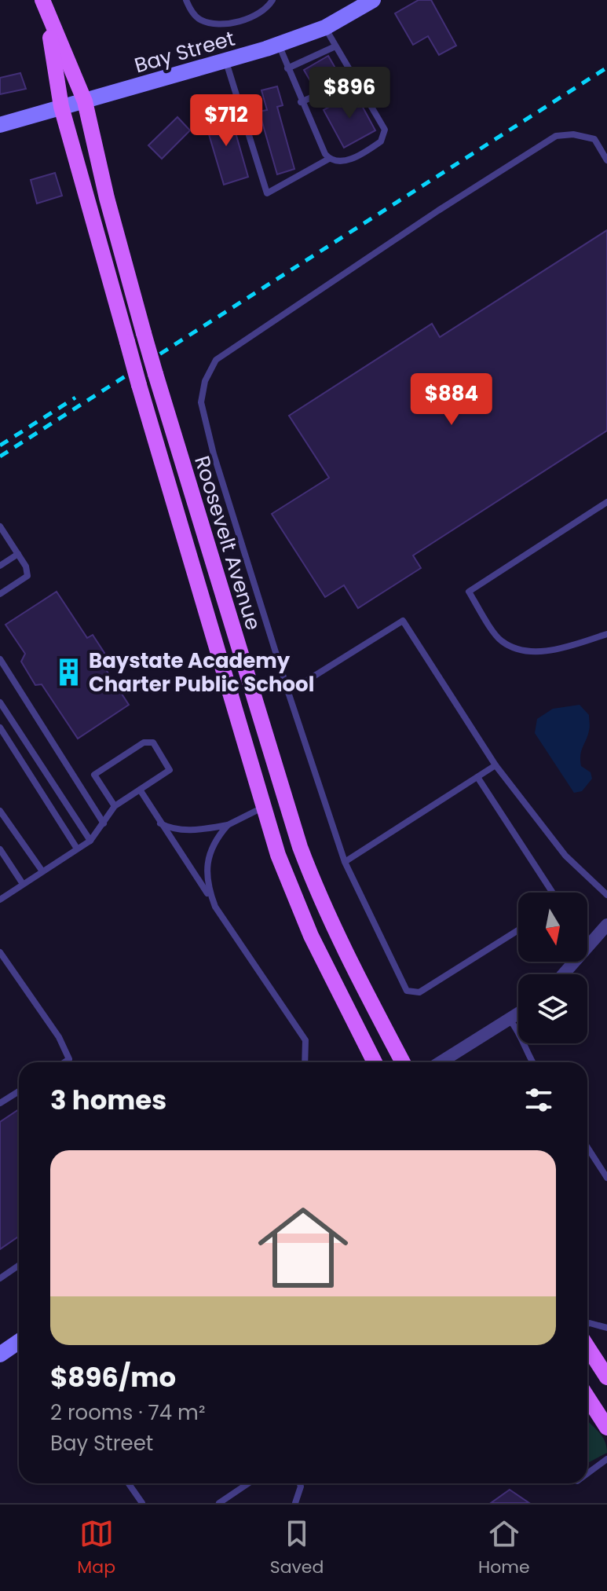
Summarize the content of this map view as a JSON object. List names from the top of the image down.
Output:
{
  "streets": {
    "main road": ["Bay Street", "Roosevelt Avenue"]
  },
  "crossings": [
    ["Bay Street", "Roosevelt Avenue"]
  ],
  "places": {
    "building": ["Baystate Academy Charter Public School"]
  },
  "north": "bottom",
  "page": {
    "price": ["$896", "$712", "$884"],
    "heading": "3 homes",
    "list": [
      {
        "name": "$896/mo",
        "note": "2 rooms · 74 m² · Bay Street"
      }
    ],
    "tabs": ["Map", "Saved", "Home"]
  }
}
